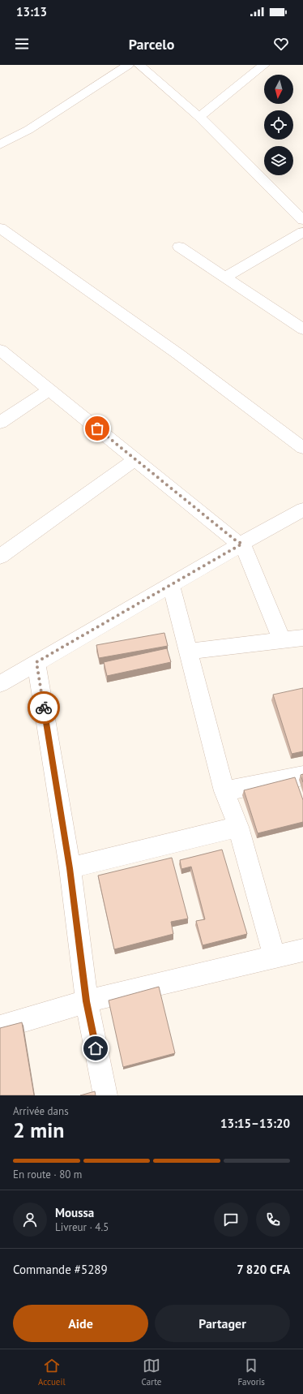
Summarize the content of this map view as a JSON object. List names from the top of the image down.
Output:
{
  "north": "bottom",
  "page": {
    "status": "13:13",
    "header": "Parcelo",
    "heading": ["2 min", "Arrivée dans", "13:15–13:20"],
    "panel": [
      "Moussa",
      "Livreur · 4.5",
      "Commande #5289",
      "7 820 CFA"
    ],
    "bar": "En route · 80 m",
    "buttons": ["Aide", "Partager"],
    "tabs": ["Accueil", "Carte", "Favoris"]
  }
}
